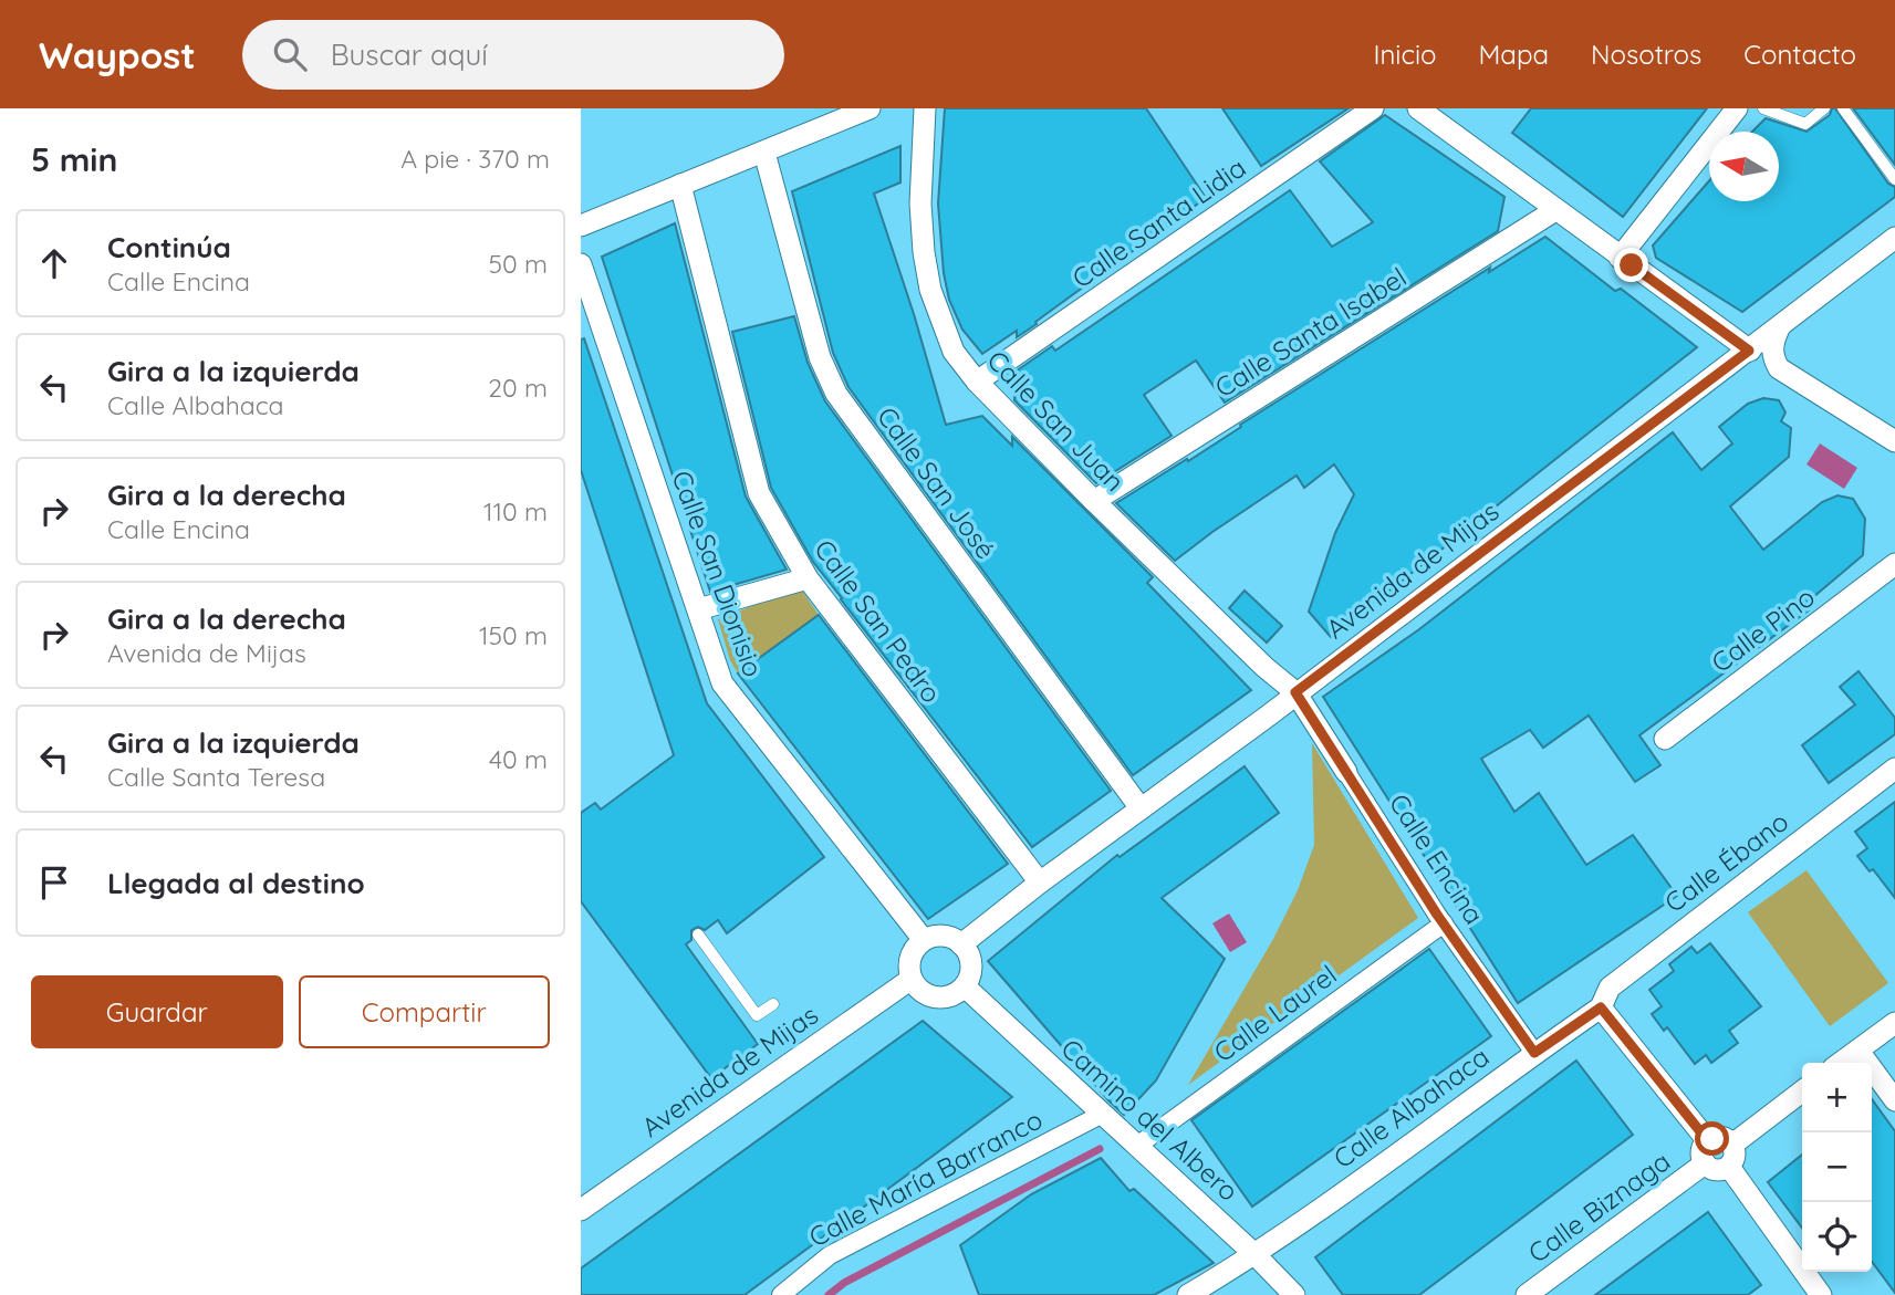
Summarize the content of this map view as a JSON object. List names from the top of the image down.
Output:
{
  "streets": {
    "street": [
      "Calle Santa Lidia",
      "Calle Santa Isabel",
      "Calle San Juan",
      "Calle San José",
      "Avenida de Mijas",
      "Calle San Dionisio",
      "Calle San Pedro",
      "Calle Pino",
      "Calle Encina",
      "Calle Ébano",
      "Calle Laurel",
      "Calle Albahaca",
      "Camino del Albero",
      "Calle María Barranco",
      "Calle Biznaga"
    ]
  },
  "crossings": [
    ["Calle Santa Lidia", "Calle San Juan"],
    ["Calle Santa Isabel", "Calle San Juan"],
    ["Calle San Juan", "Avenida de Mijas"],
    ["Calle San Juan", "Calle Encina"],
    ["Calle San José", "Avenida de Mijas"],
    ["Avenida de Mijas", "Calle San Dionisio"],
    ["Avenida de Mijas", "Calle San Pedro"],
    ["Avenida de Mijas", "Calle Encina"],
    ["Avenida de Mijas", "Camino del Albero"],
    ["Calle San Dionisio", "Camino del Albero"],
    ["Calle Encina", "Calle Laurel"],
    ["Calle Encina", "Calle Albahaca"],
    ["Calle Ébano", "Calle Albahaca"],
    ["Calle Laurel", "Camino del Albero"],
    ["Calle Albahaca", "Camino del Albero"],
    ["Camino del Albero", "Calle María Barranco"]
  ],
  "north": "left",
  "page": {
    "header": "Waypost",
    "search": "Buscar aquí",
    "nav": [
      "Inicio",
      "Mapa",
      "Nosotros",
      "Contacto"
    ],
    "heading": ["5 min", "A pie · 370 m"],
    "list": [
      ["Continúa", "Calle Encina", "50 m"],
      ["Gira a la izquierda", "Calle Albahaca", "20 m"],
      ["Gira a la derecha", "Calle Encina", "110 m"],
      ["Gira a la derecha", "Avenida de Mijas", "150 m"],
      ["Gira a la izquierda", "Calle Santa Teresa", "40 m"],
      "Llegada al destino"
    ],
    "buttons": ["Guardar", "Compartir"],
    "map_buttons": ["+", "−"]
  }
}
